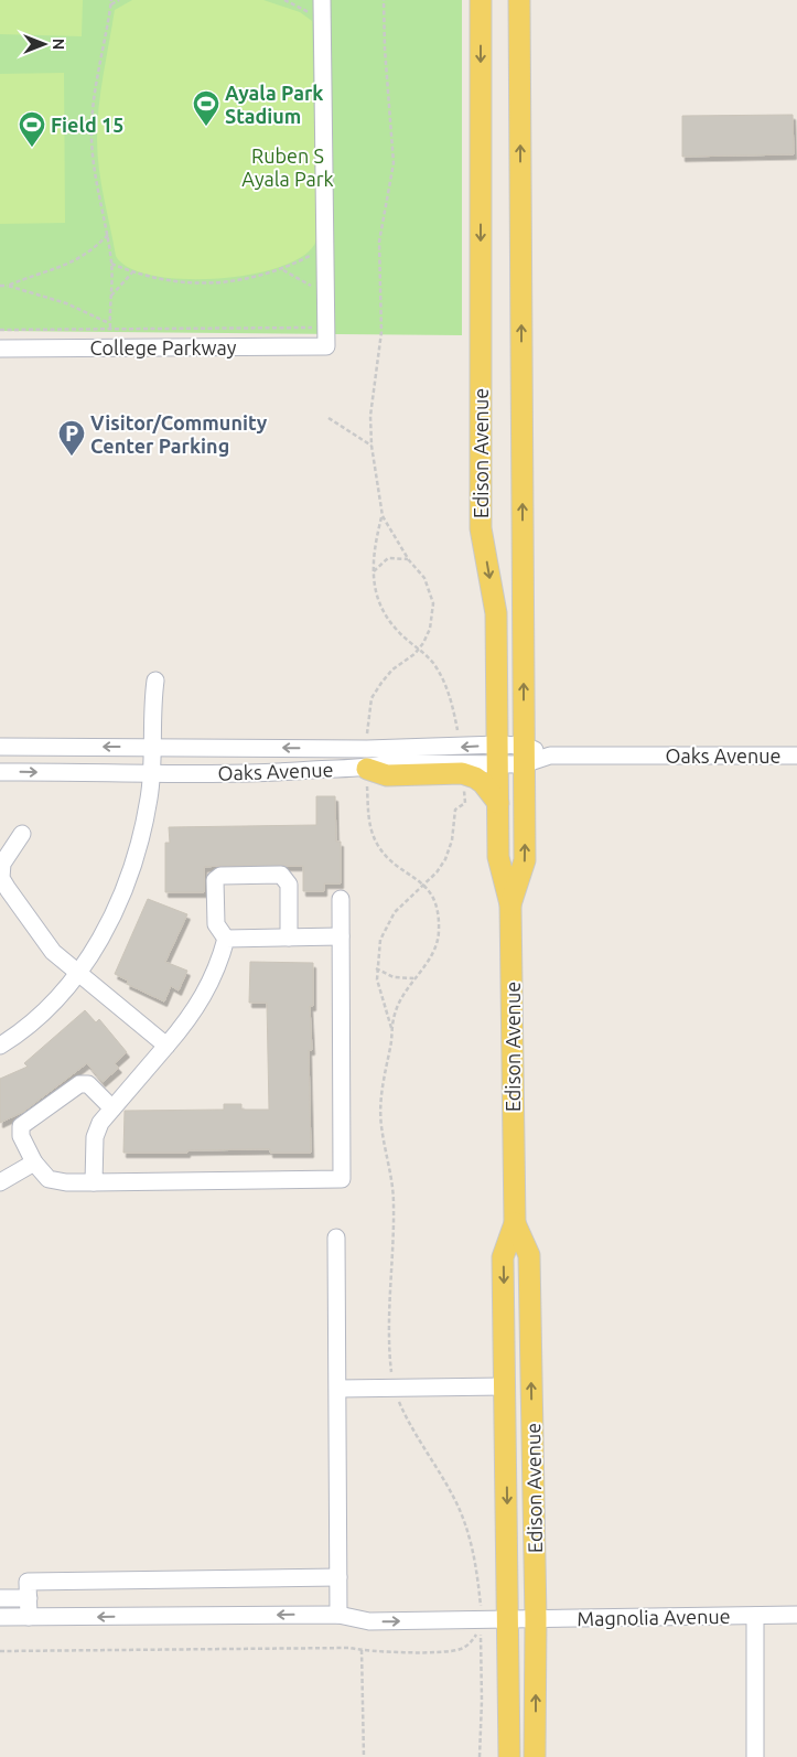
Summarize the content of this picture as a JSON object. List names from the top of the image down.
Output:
{
  "streets": {
    "main road": ["Edison Avenue"],
    "street": ["College Parkway", "Oaks Avenue", "Magnolia Avenue"]
  },
  "crossings": [
    ["Edison Avenue", "Oaks Avenue"],
    ["Edison Avenue", "Magnolia Avenue"]
  ],
  "parks": ["Ruben S Ayala Park"],
  "places": {
    "sports": ["Ayala Park Stadium", "Field 15"],
    "parking": ["Visitor/Community Center Parking"]
  },
  "north": "right"
}
